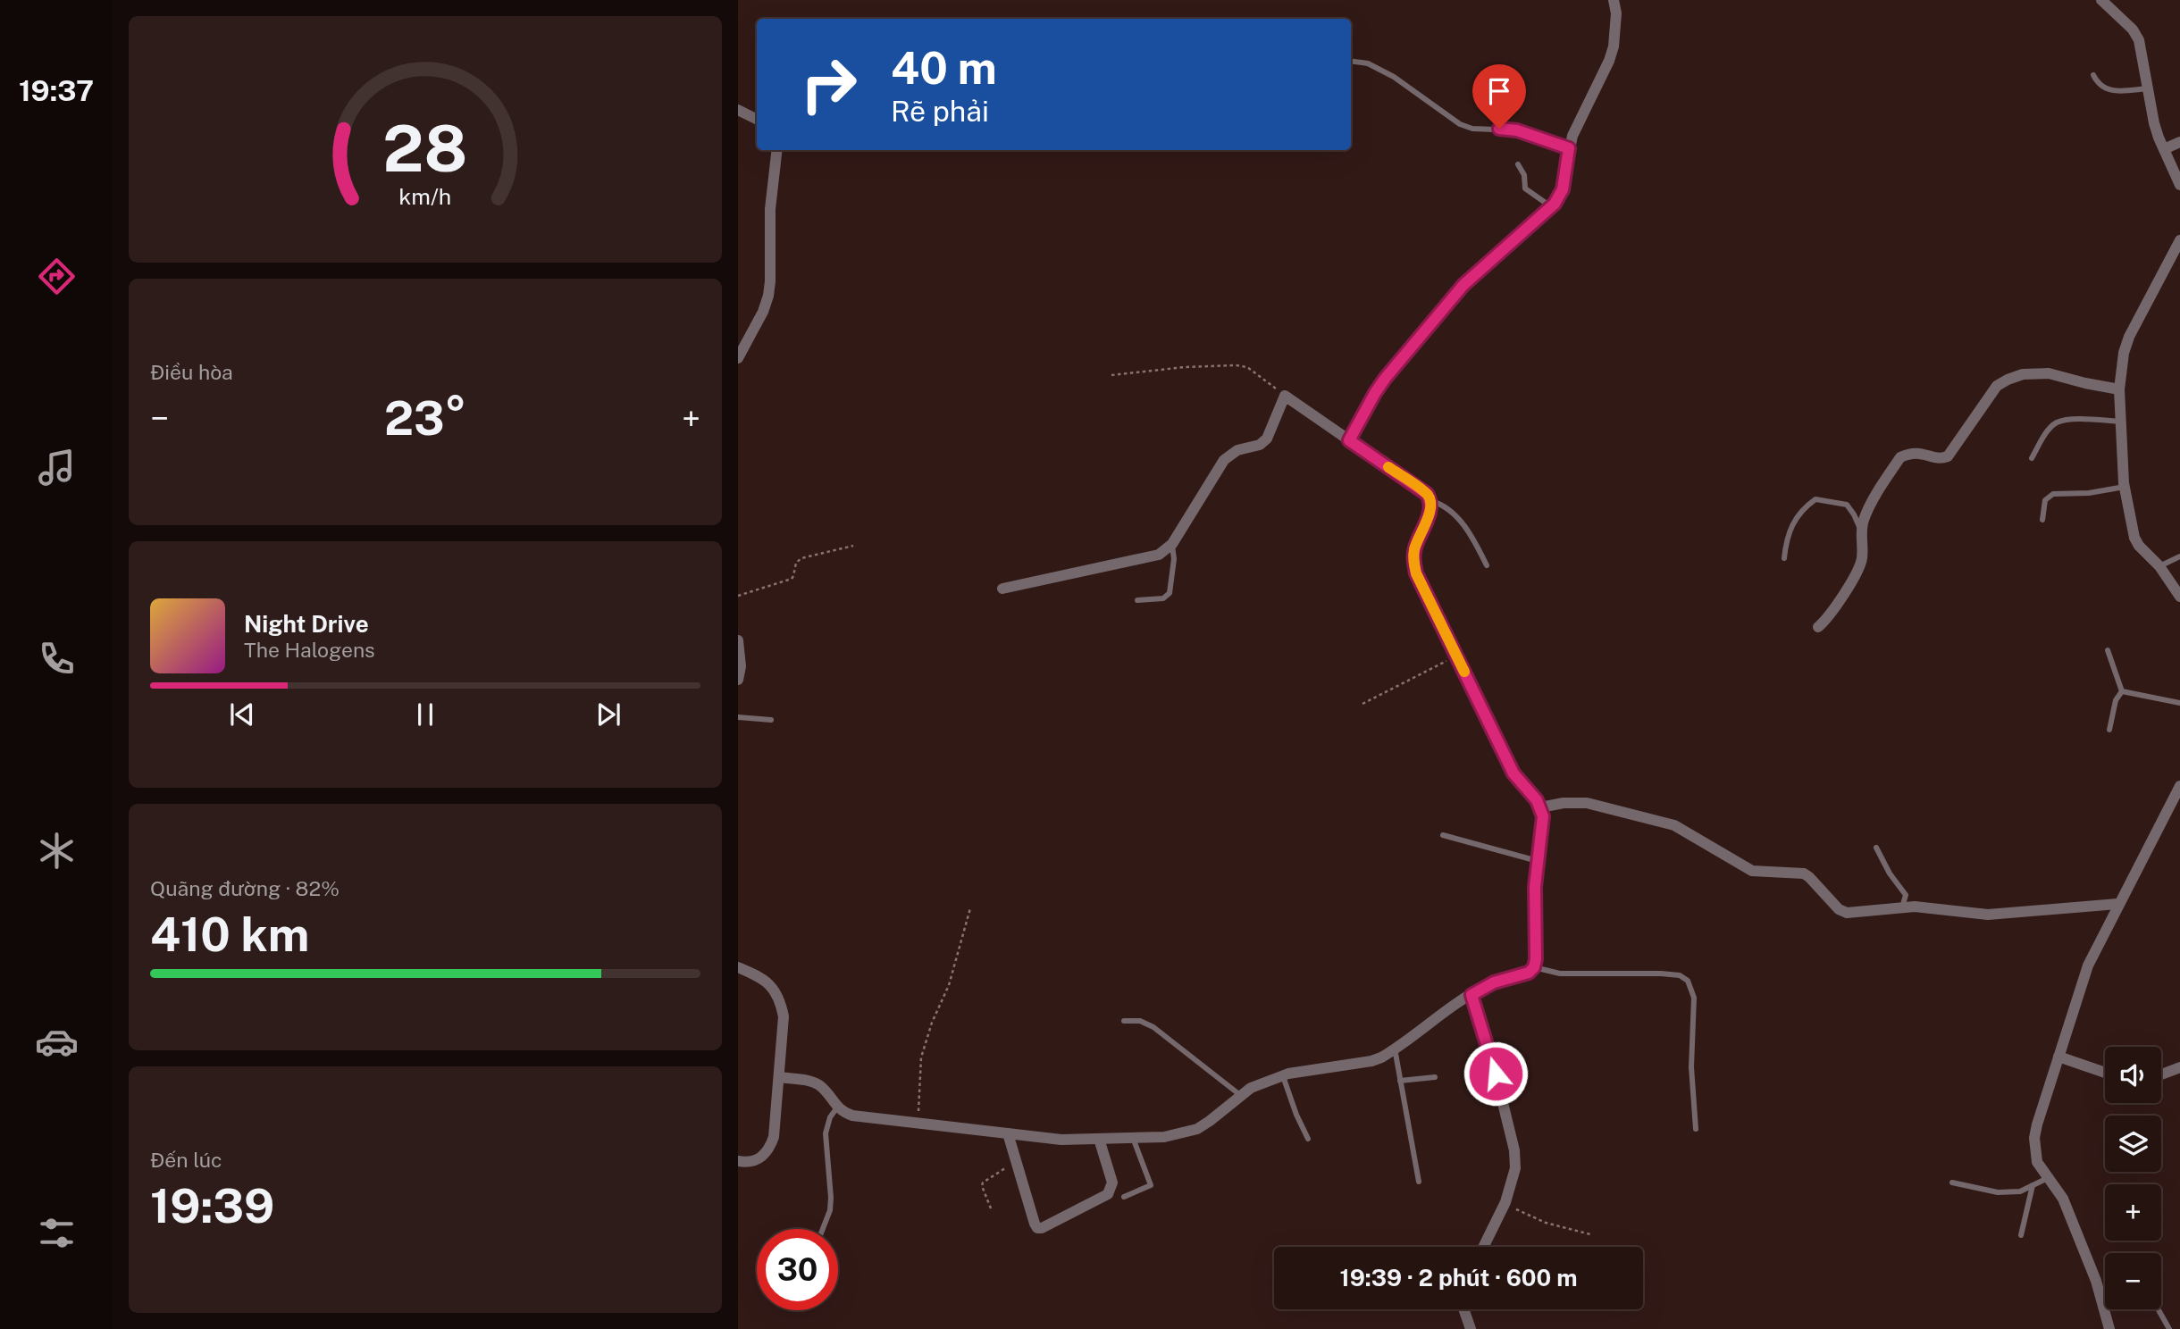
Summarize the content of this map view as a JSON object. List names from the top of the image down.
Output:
{
  "page": {
    "tabs": "19:37",
    "turn": ["40 m", "Rẽ phải"],
    "tile": [
      "Điều hòa",
      ["Quãng đường · 82%", "410 km"],
      ["Đến lúc", "19:39"]
    ],
    "heat": ["−", "23°", "+"],
    "song": ["Night Drive", "The Halogens"],
    "map_buttons": ["+", "−"],
    "limit": "30",
    "trip": "19:39 · 2 phút · 600 m",
    "gauge": ["28", "km/h"]
  }
}
